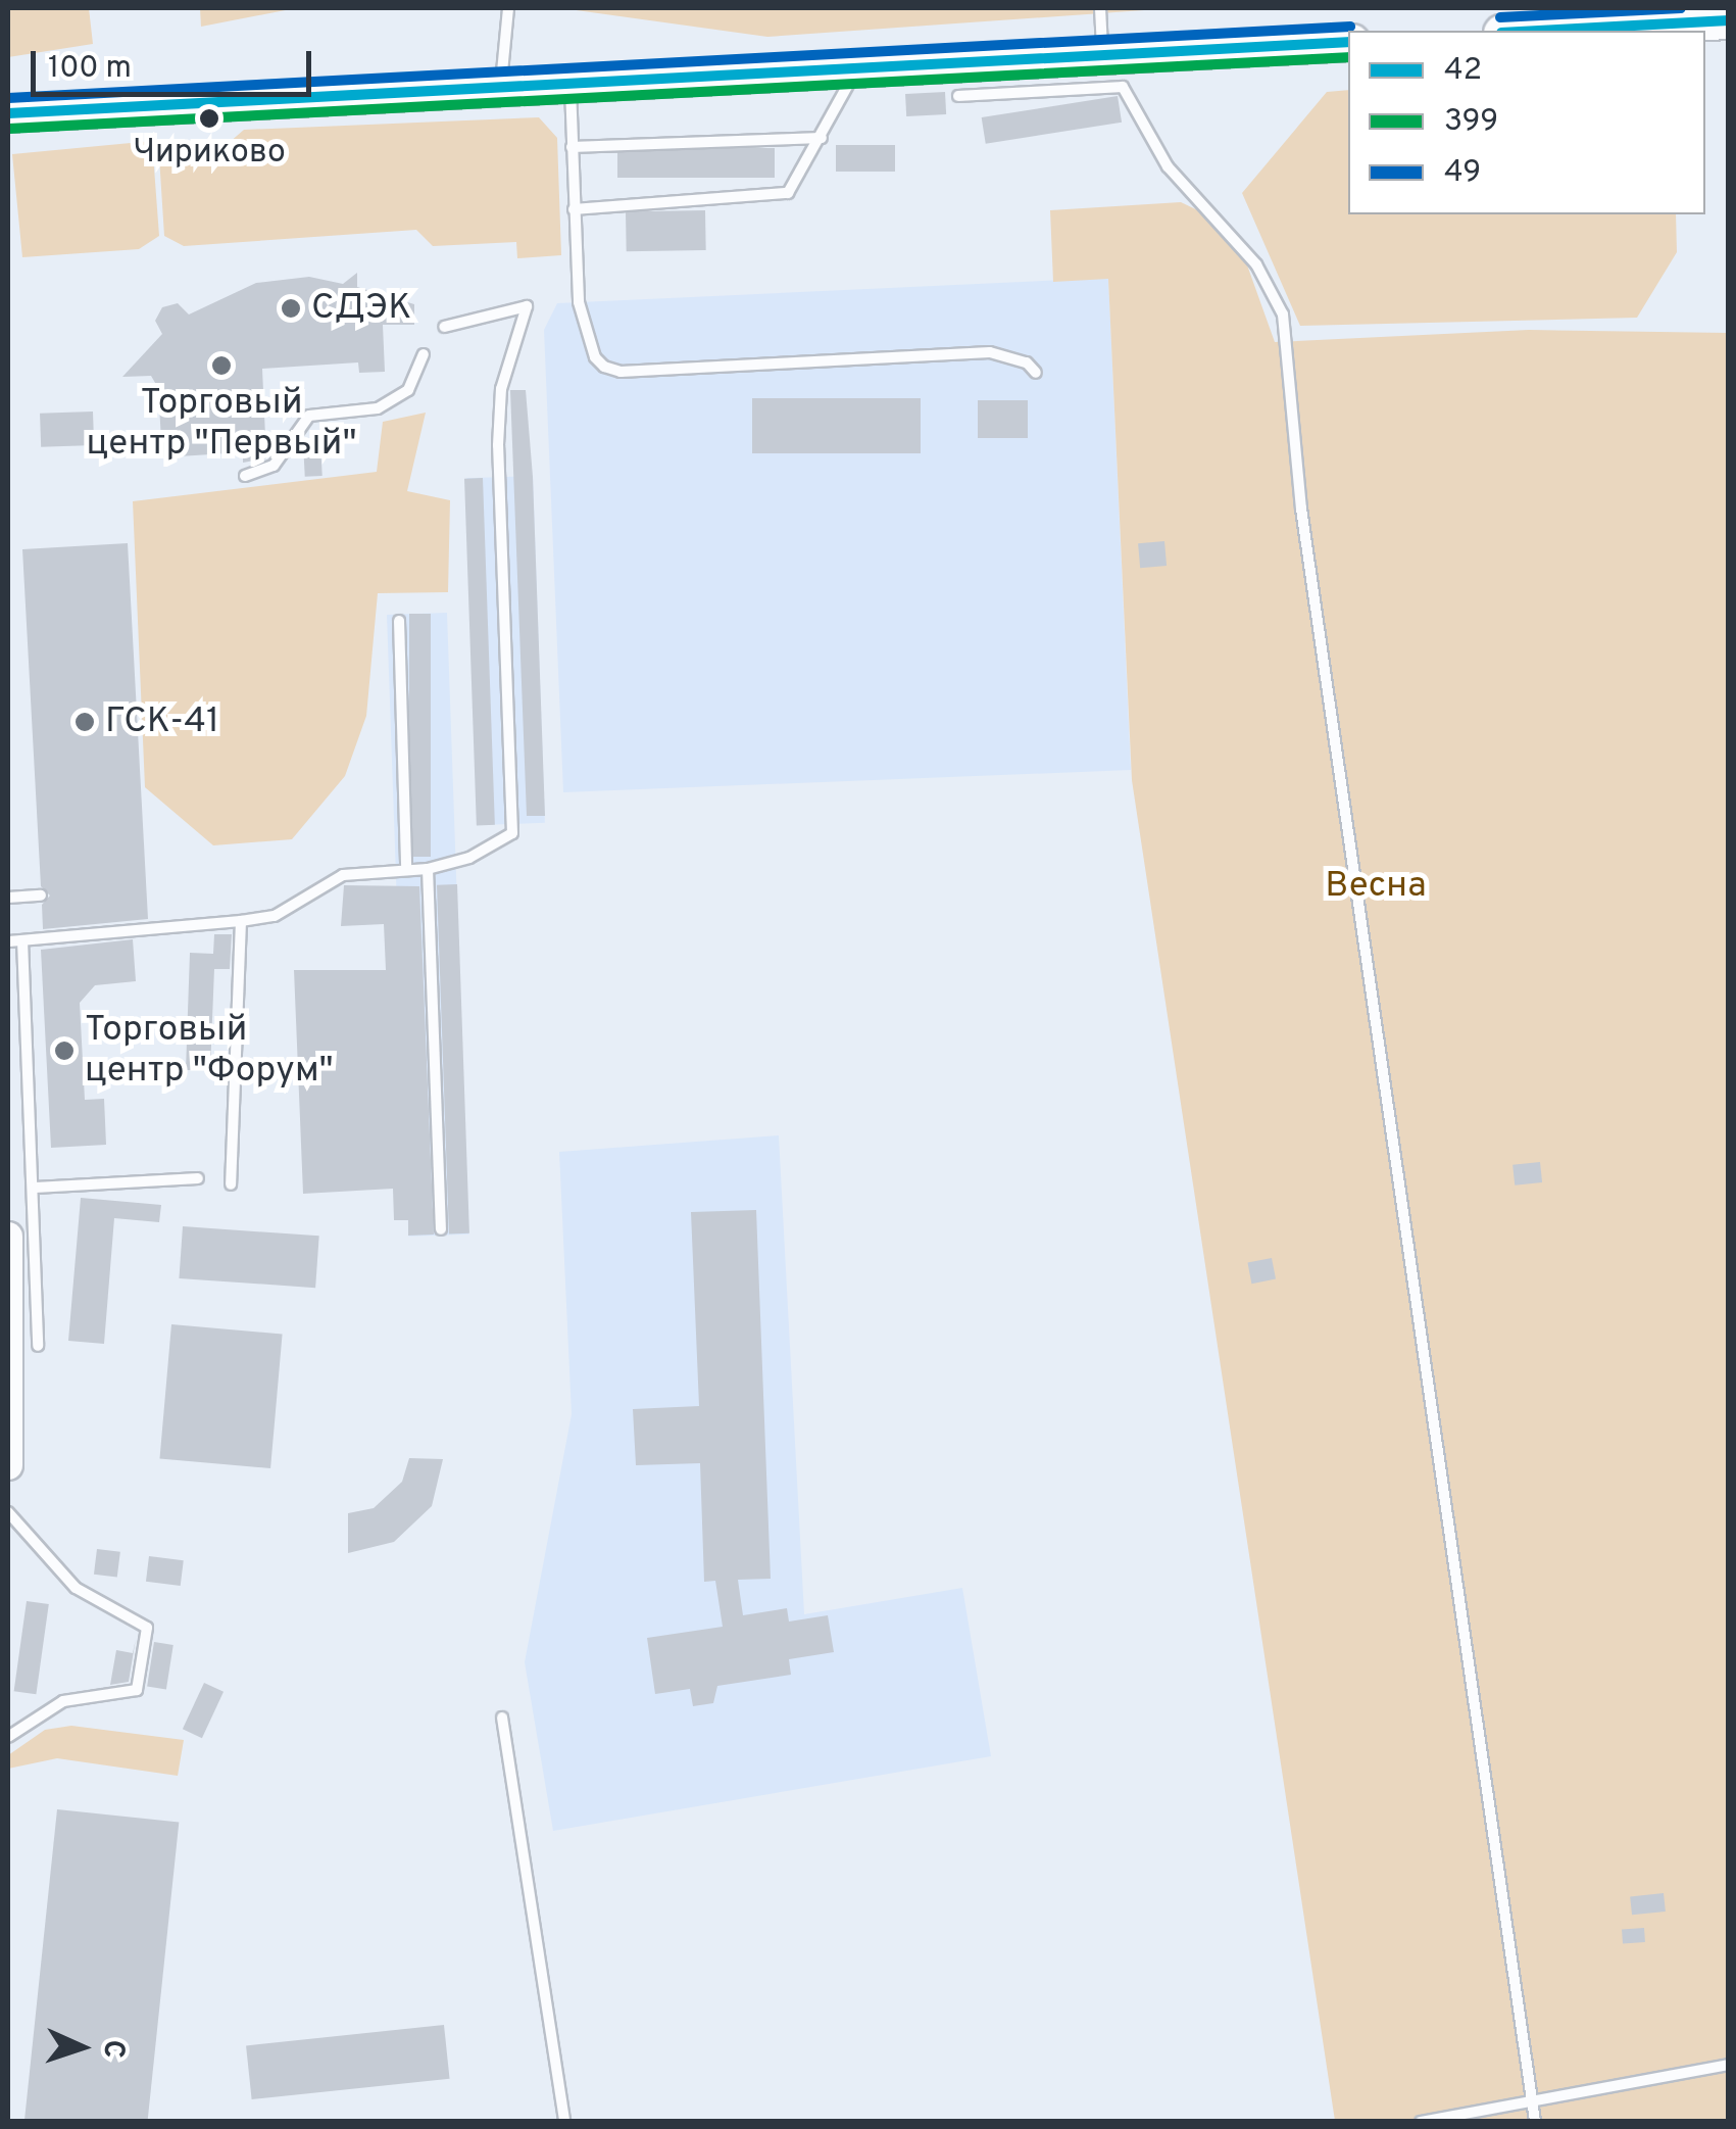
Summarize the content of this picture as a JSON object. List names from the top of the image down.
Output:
{
  "parks": ["Весна"],
  "places": [
    "Чириково",
    "СДЭК",
    "Торговый центр \"Первый\"",
    "ГСК-41",
    "Торговый центр \"Форум\""
  ],
  "lines": ["transit line 49", "transit line 42", "transit line 399"],
  "legend": ["42", "399", "49"],
  "scale_bar": "100 m",
  "north": "right"
}
